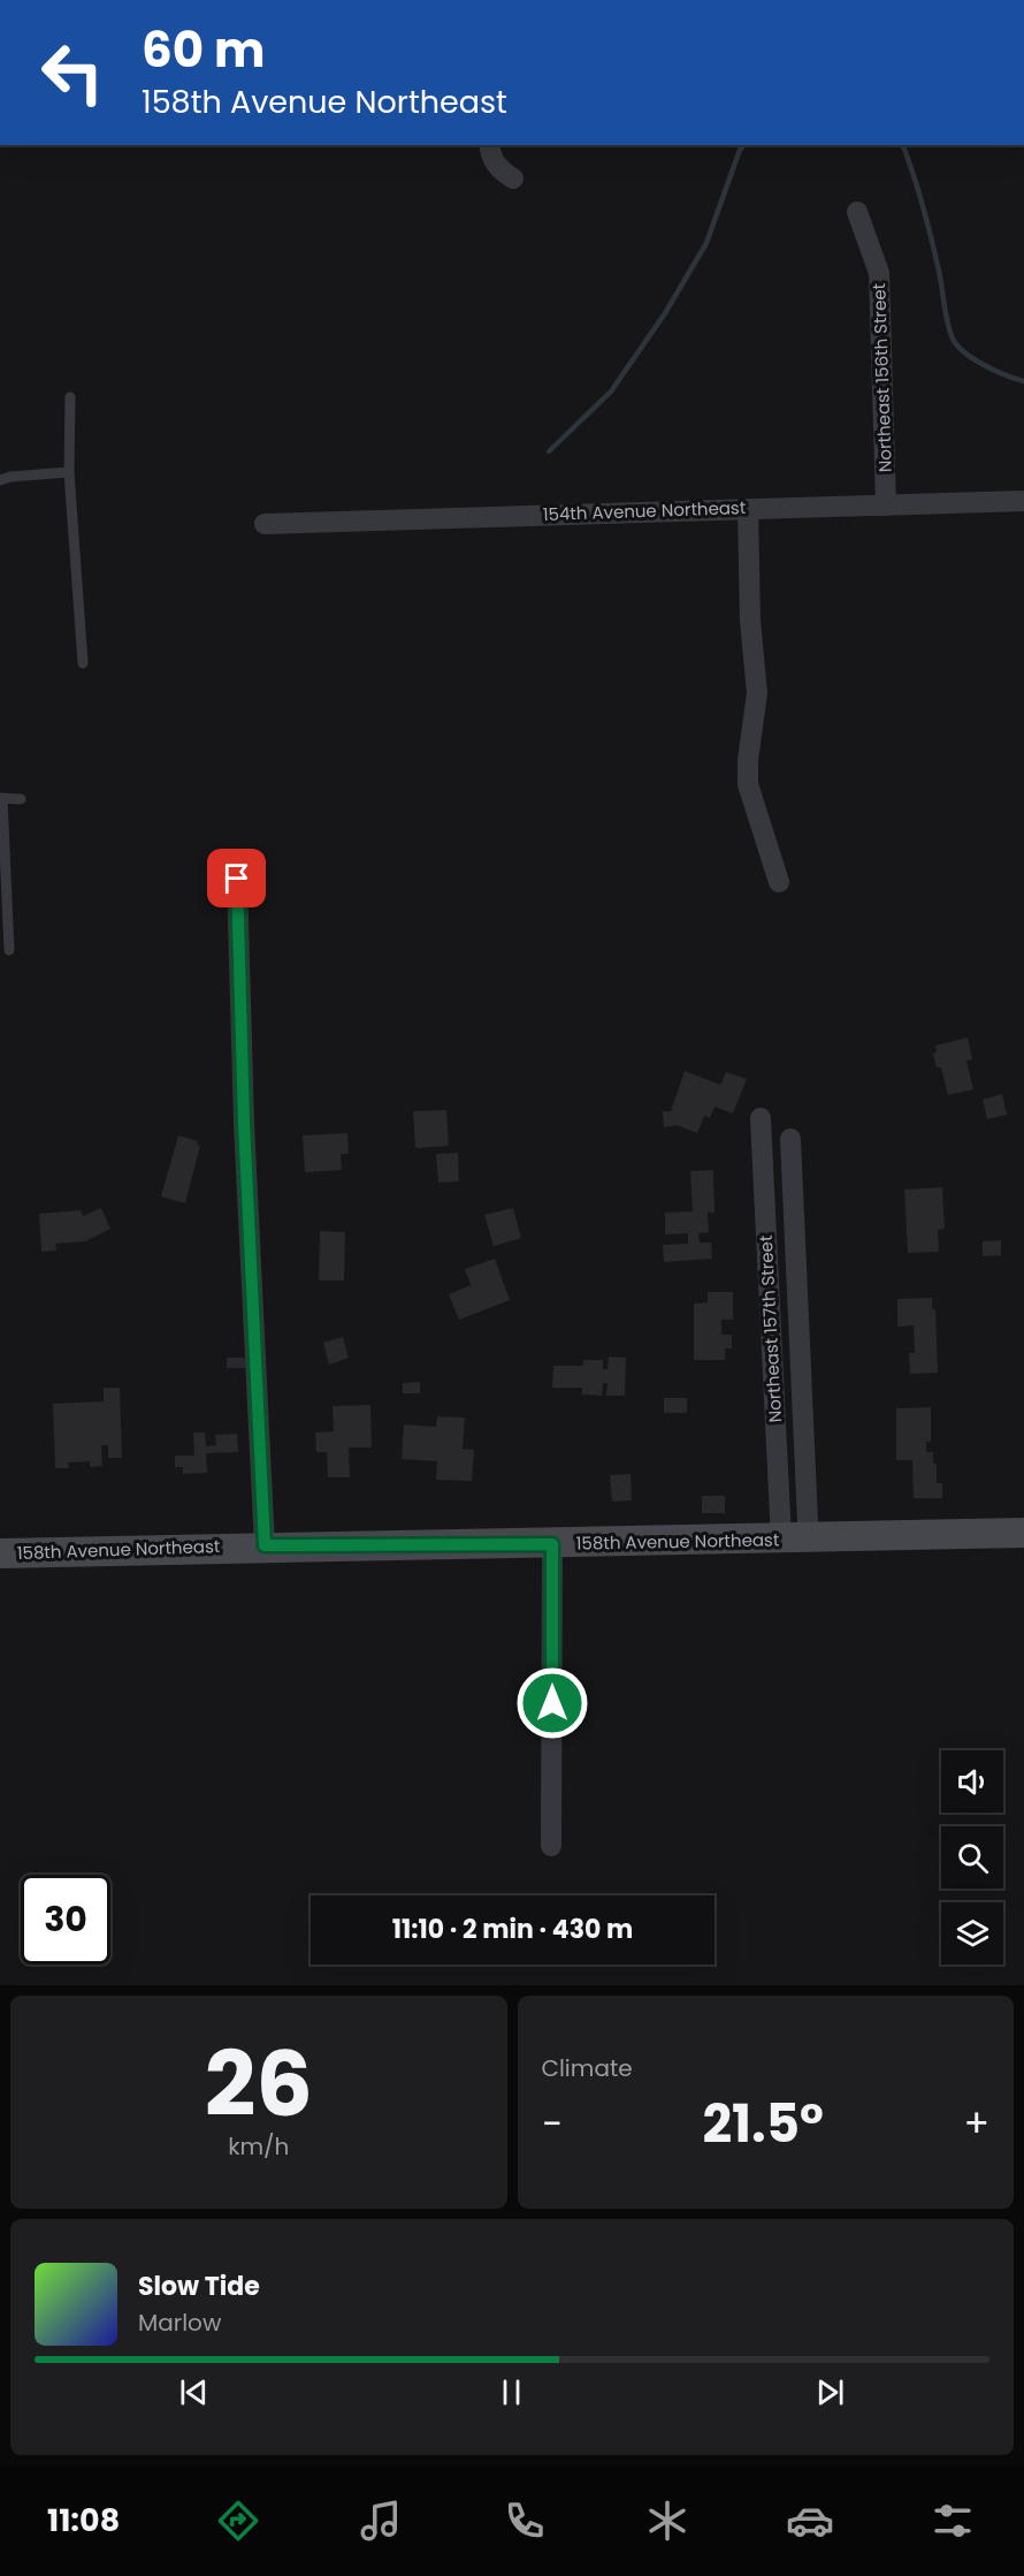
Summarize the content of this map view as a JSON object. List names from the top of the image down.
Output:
{
  "streets": {
    "street": [
      "Northeast 156th Street",
      "154th Avenue Northeast",
      "Northeast 157th Street",
      "158th Avenue Northeast"
    ]
  },
  "crossings": [
    ["Northeast 156th Street", "154th Avenue Northeast"],
    ["Northeast 157th Street", "158th Avenue Northeast"]
  ],
  "page": {
    "turn": ["60 m", "158th Avenue Northeast"],
    "limit": "30",
    "trip": "11:10 · 2 min · 430 m",
    "tile": [
      ["26", "km/h"],
      "Climate"
    ],
    "heat": ["−", "21.5°", "+"],
    "song": ["Slow Tide", "Marlow"],
    "tabs": "11:08"
  }
}
